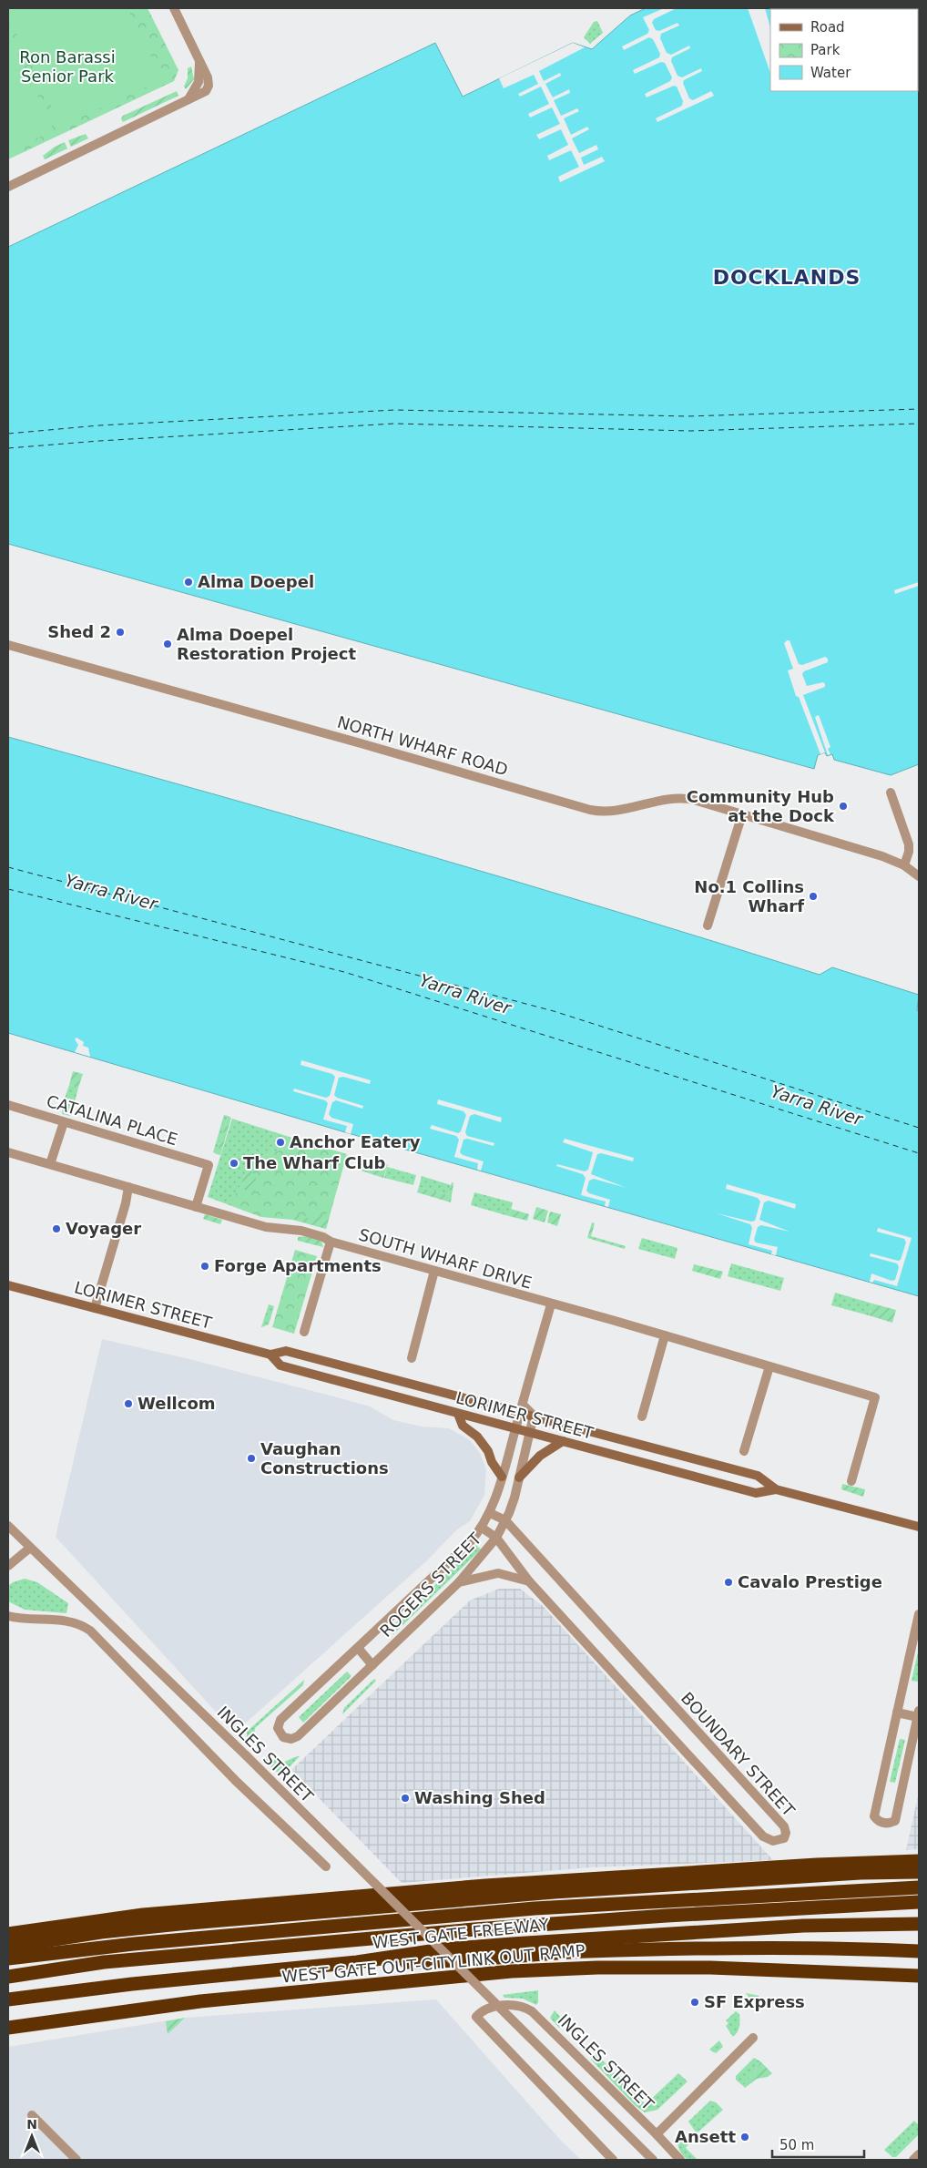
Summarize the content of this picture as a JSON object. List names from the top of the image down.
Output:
{
  "streets": {
    "highway": ["WEST GATE FREEWAY", "WEST GATE OUT-CITYLINK OUT RAMP"],
    "main road": ["LORIMER STREET"],
    "street": [
      "NORTH WHARF ROAD",
      "CATALINA PLACE",
      "SOUTH WHARF DRIVE",
      "ROGERS STREET",
      "INGLES STREET",
      "BOUNDARY STREET"
    ]
  },
  "crossings": [
    ["CATALINA PLACE", "SOUTH WHARF DRIVE"],
    ["SOUTH WHARF DRIVE", "ROGERS STREET"],
    ["LORIMER STREET", "ROGERS STREET"],
    ["ROGERS STREET", "BOUNDARY STREET"]
  ],
  "districts": ["DOCKLANDS"],
  "water": ["Yarra River"],
  "parks": ["Ron Barassi Senior Park"],
  "places": [
    "Alma Doepel",
    "Shed 2",
    "Alma Doepel Restoration Project",
    "Community Hub at the Dock",
    "No.1 Collins Wharf",
    "Anchor Eatery",
    "The Wharf Club",
    "Voyager",
    "Forge Apartments",
    "Wellcom",
    "Vaughan Constructions",
    "Cavalo Prestige",
    "Washing Shed",
    "SF Express",
    "Ansett"
  ],
  "legend": ["Road", "Park", "Water"],
  "scale_bar": "50 m",
  "north": "top"
}
